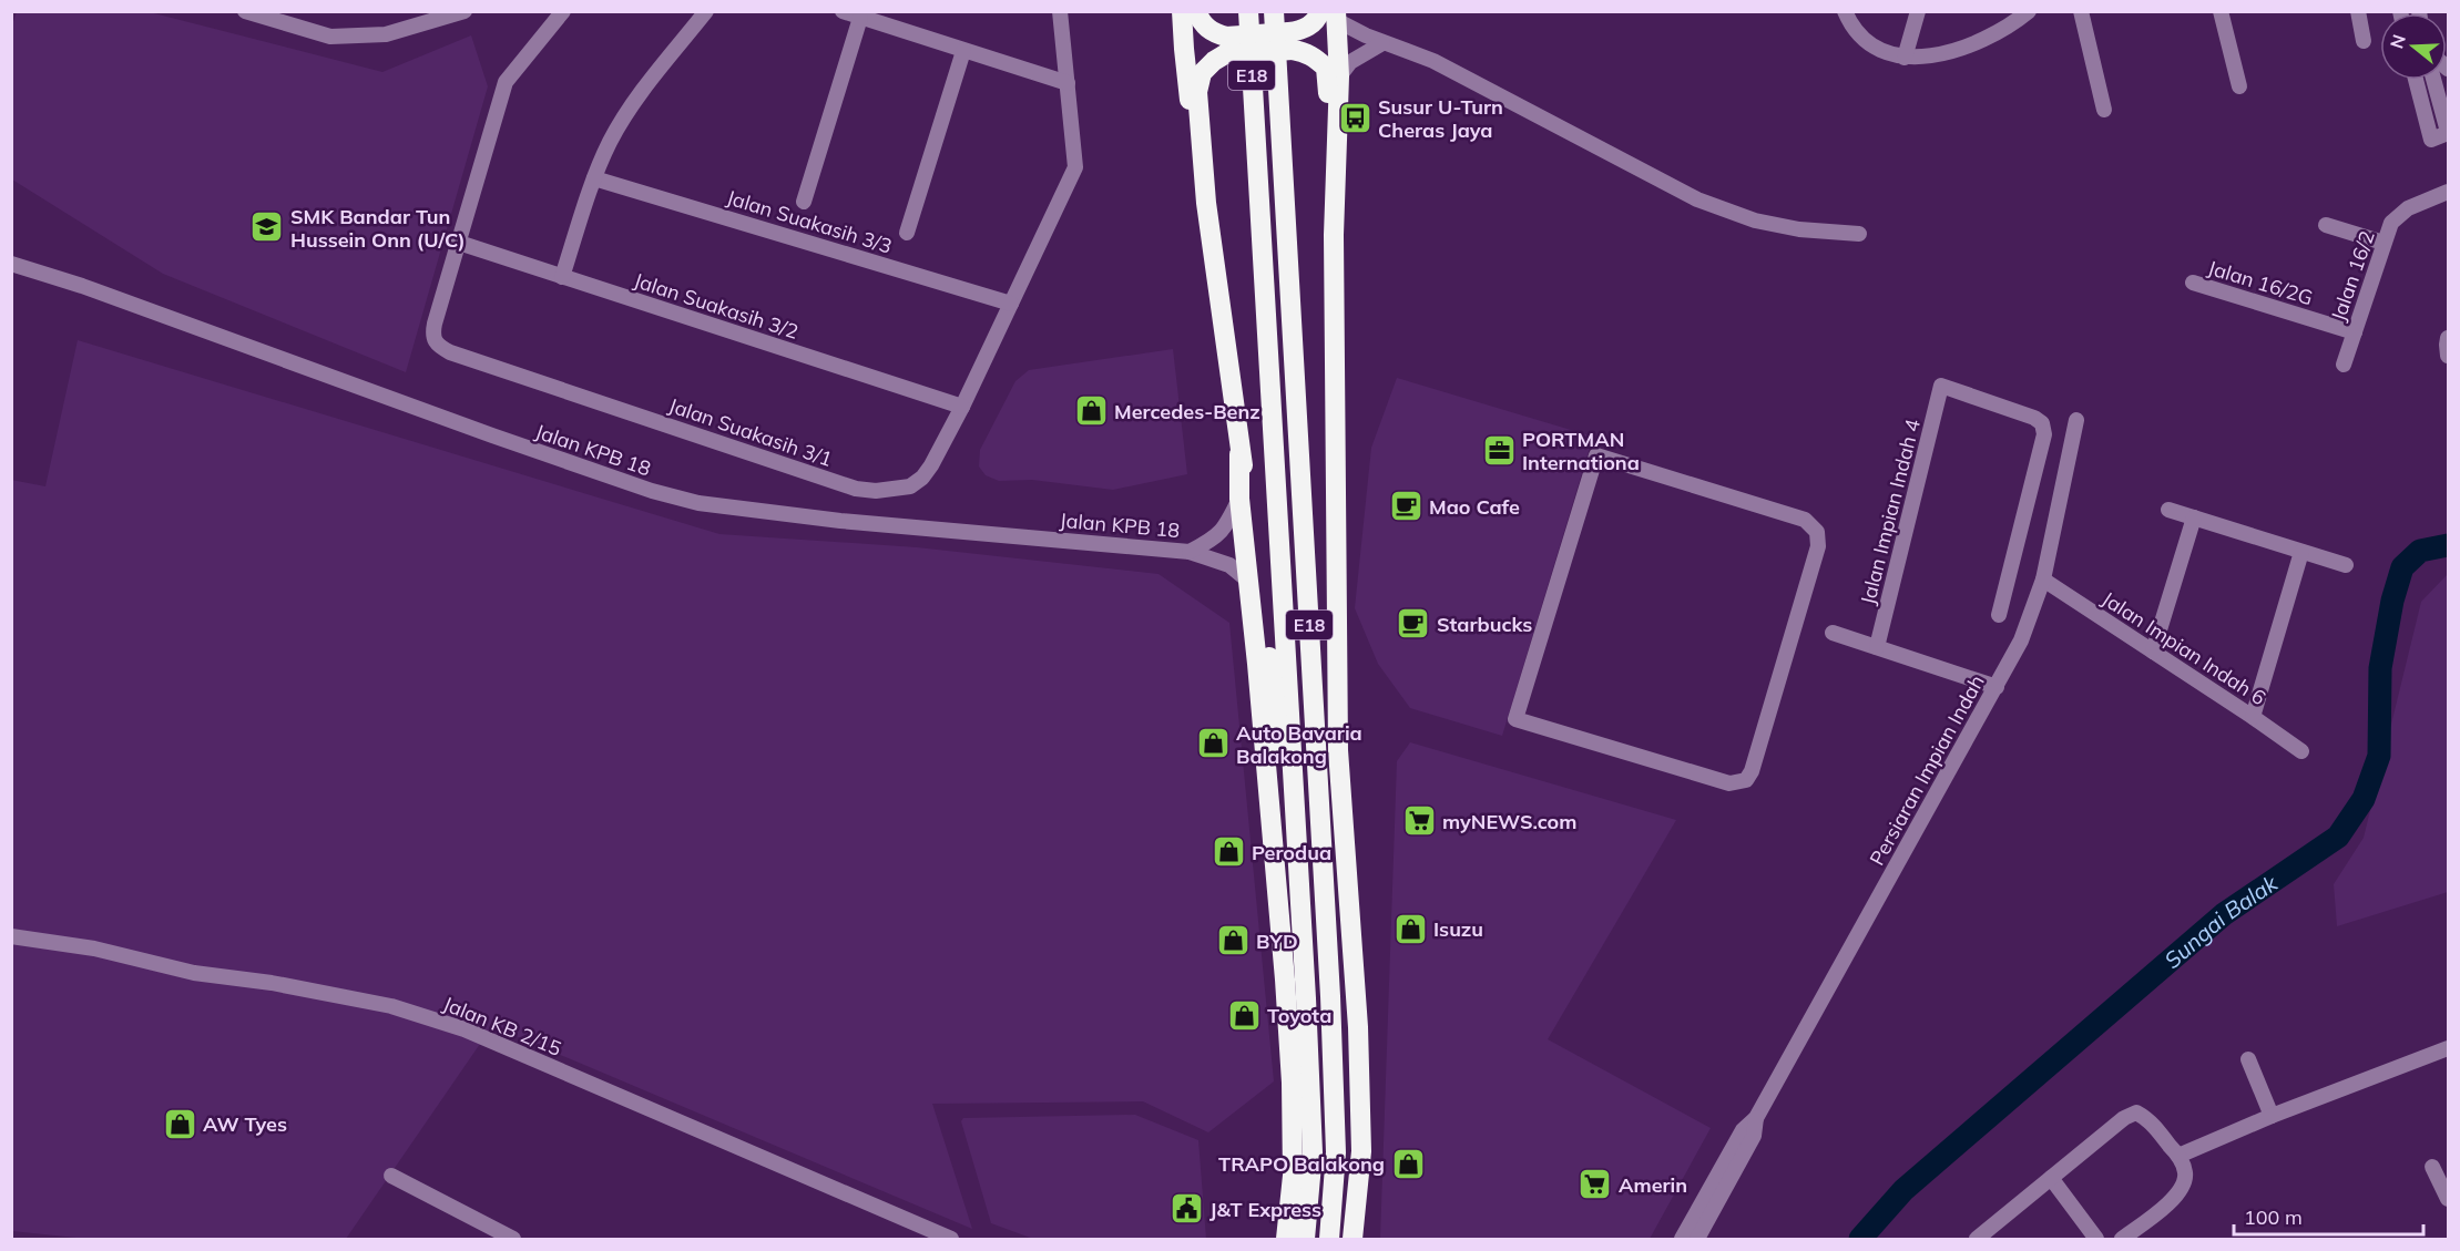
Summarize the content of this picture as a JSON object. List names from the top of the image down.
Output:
{
  "streets": {
    "highway": ["E18"],
    "street": [
      "Jalan Suakasih 3/3",
      "Jalan 16/2",
      "Jalan 16/2G",
      "Jalan Suakasih 3/2",
      "Jalan Suakasih 3/1",
      "Jalan KPB 18",
      "Jalan Impian Indah 4",
      "Jalan Impian Indah 6",
      "Persiaran Impian Indah",
      "Jalan KB 2/15"
    ]
  },
  "crossings": [
    ["Jalan Suakasih 3/3", "Jalan Suakasih 3/1"],
    ["Jalan 16/2", "Jalan 16/2G"],
    ["Jalan Suakasih 3/2", "Jalan Suakasih 3/1"],
    ["Jalan Impian Indah 6", "Persiaran Impian Indah"]
  ],
  "water": ["Sungai Balak"],
  "places": {
    "bus stop": ["Susur U-Turn Cheras Jaya"],
    "school or university": ["SMK Bandar Tun Hussein Onn (U/C)"],
    "shop": [
      "Mercedes-Benz",
      "Auto Bavaria Balakong",
      "Perodua",
      "Isuzu",
      "BYD",
      "Toyota",
      "AW Tyes",
      "TRAPO Balakong"
    ],
    "office": ["PORTMAN Internationa"],
    "cafe": ["Mao Cafe", "Starbucks"],
    "supermarket": ["myNEWS.com", "Amerin"],
    "public building": ["J&T Express"]
  },
  "scale_bar": "100 m",
  "north": "left"
}
